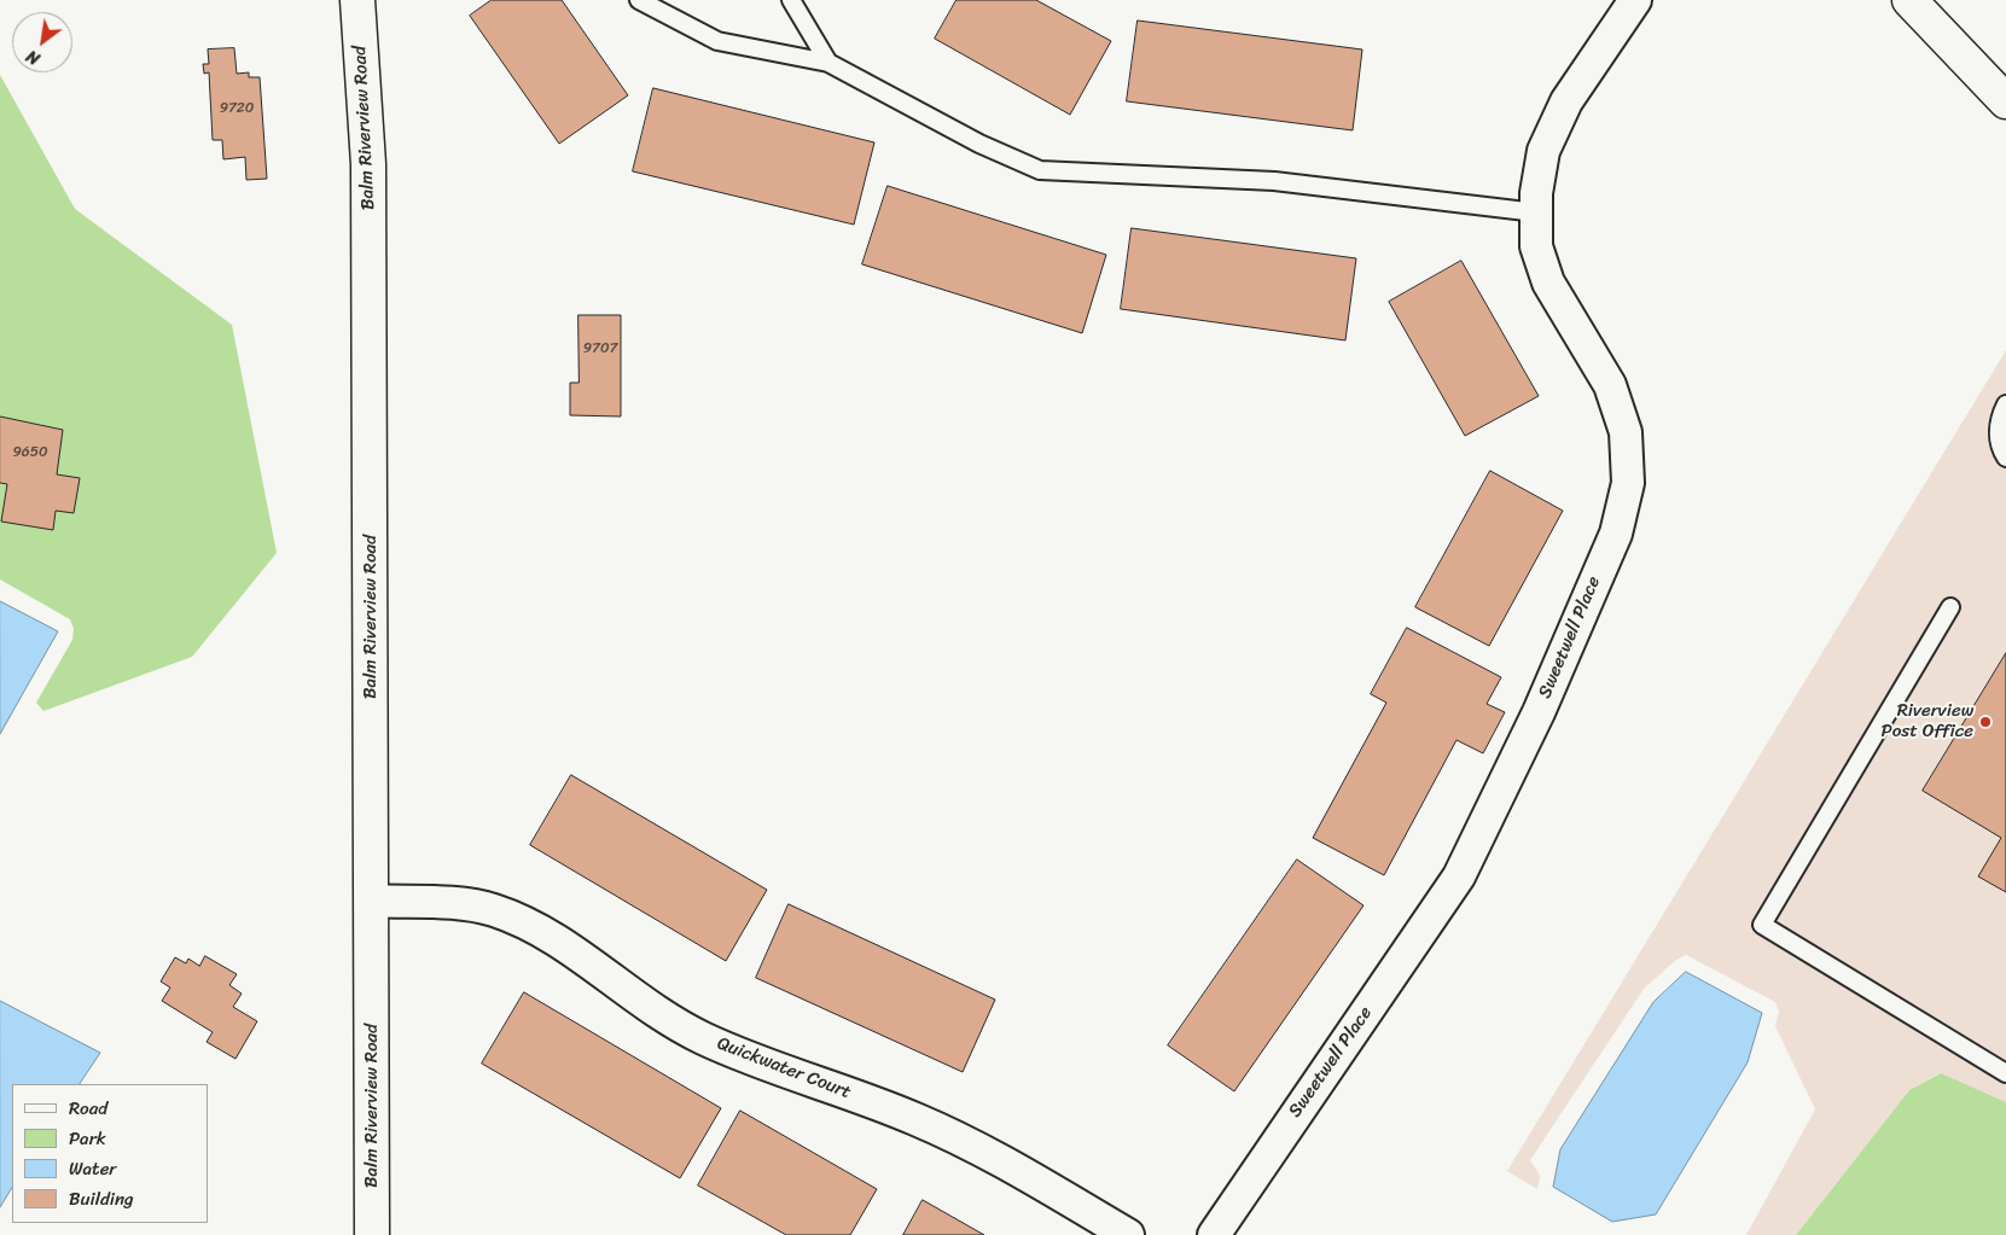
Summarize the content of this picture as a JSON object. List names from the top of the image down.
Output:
{
  "streets": {
    "main road": ["Balm Riverview Road"],
    "street": ["Sweetwell Place", "Quickwater Court"]
  },
  "crossings": [
    ["Balm Riverview Road", "Quickwater Court"]
  ],
  "places": ["Riverview Post Office"],
  "house_numbers": ["9720", "9707", "9650"],
  "legend": [
    "Road",
    "Park",
    "Water",
    "Building"
  ],
  "north": "bottom left"
}
